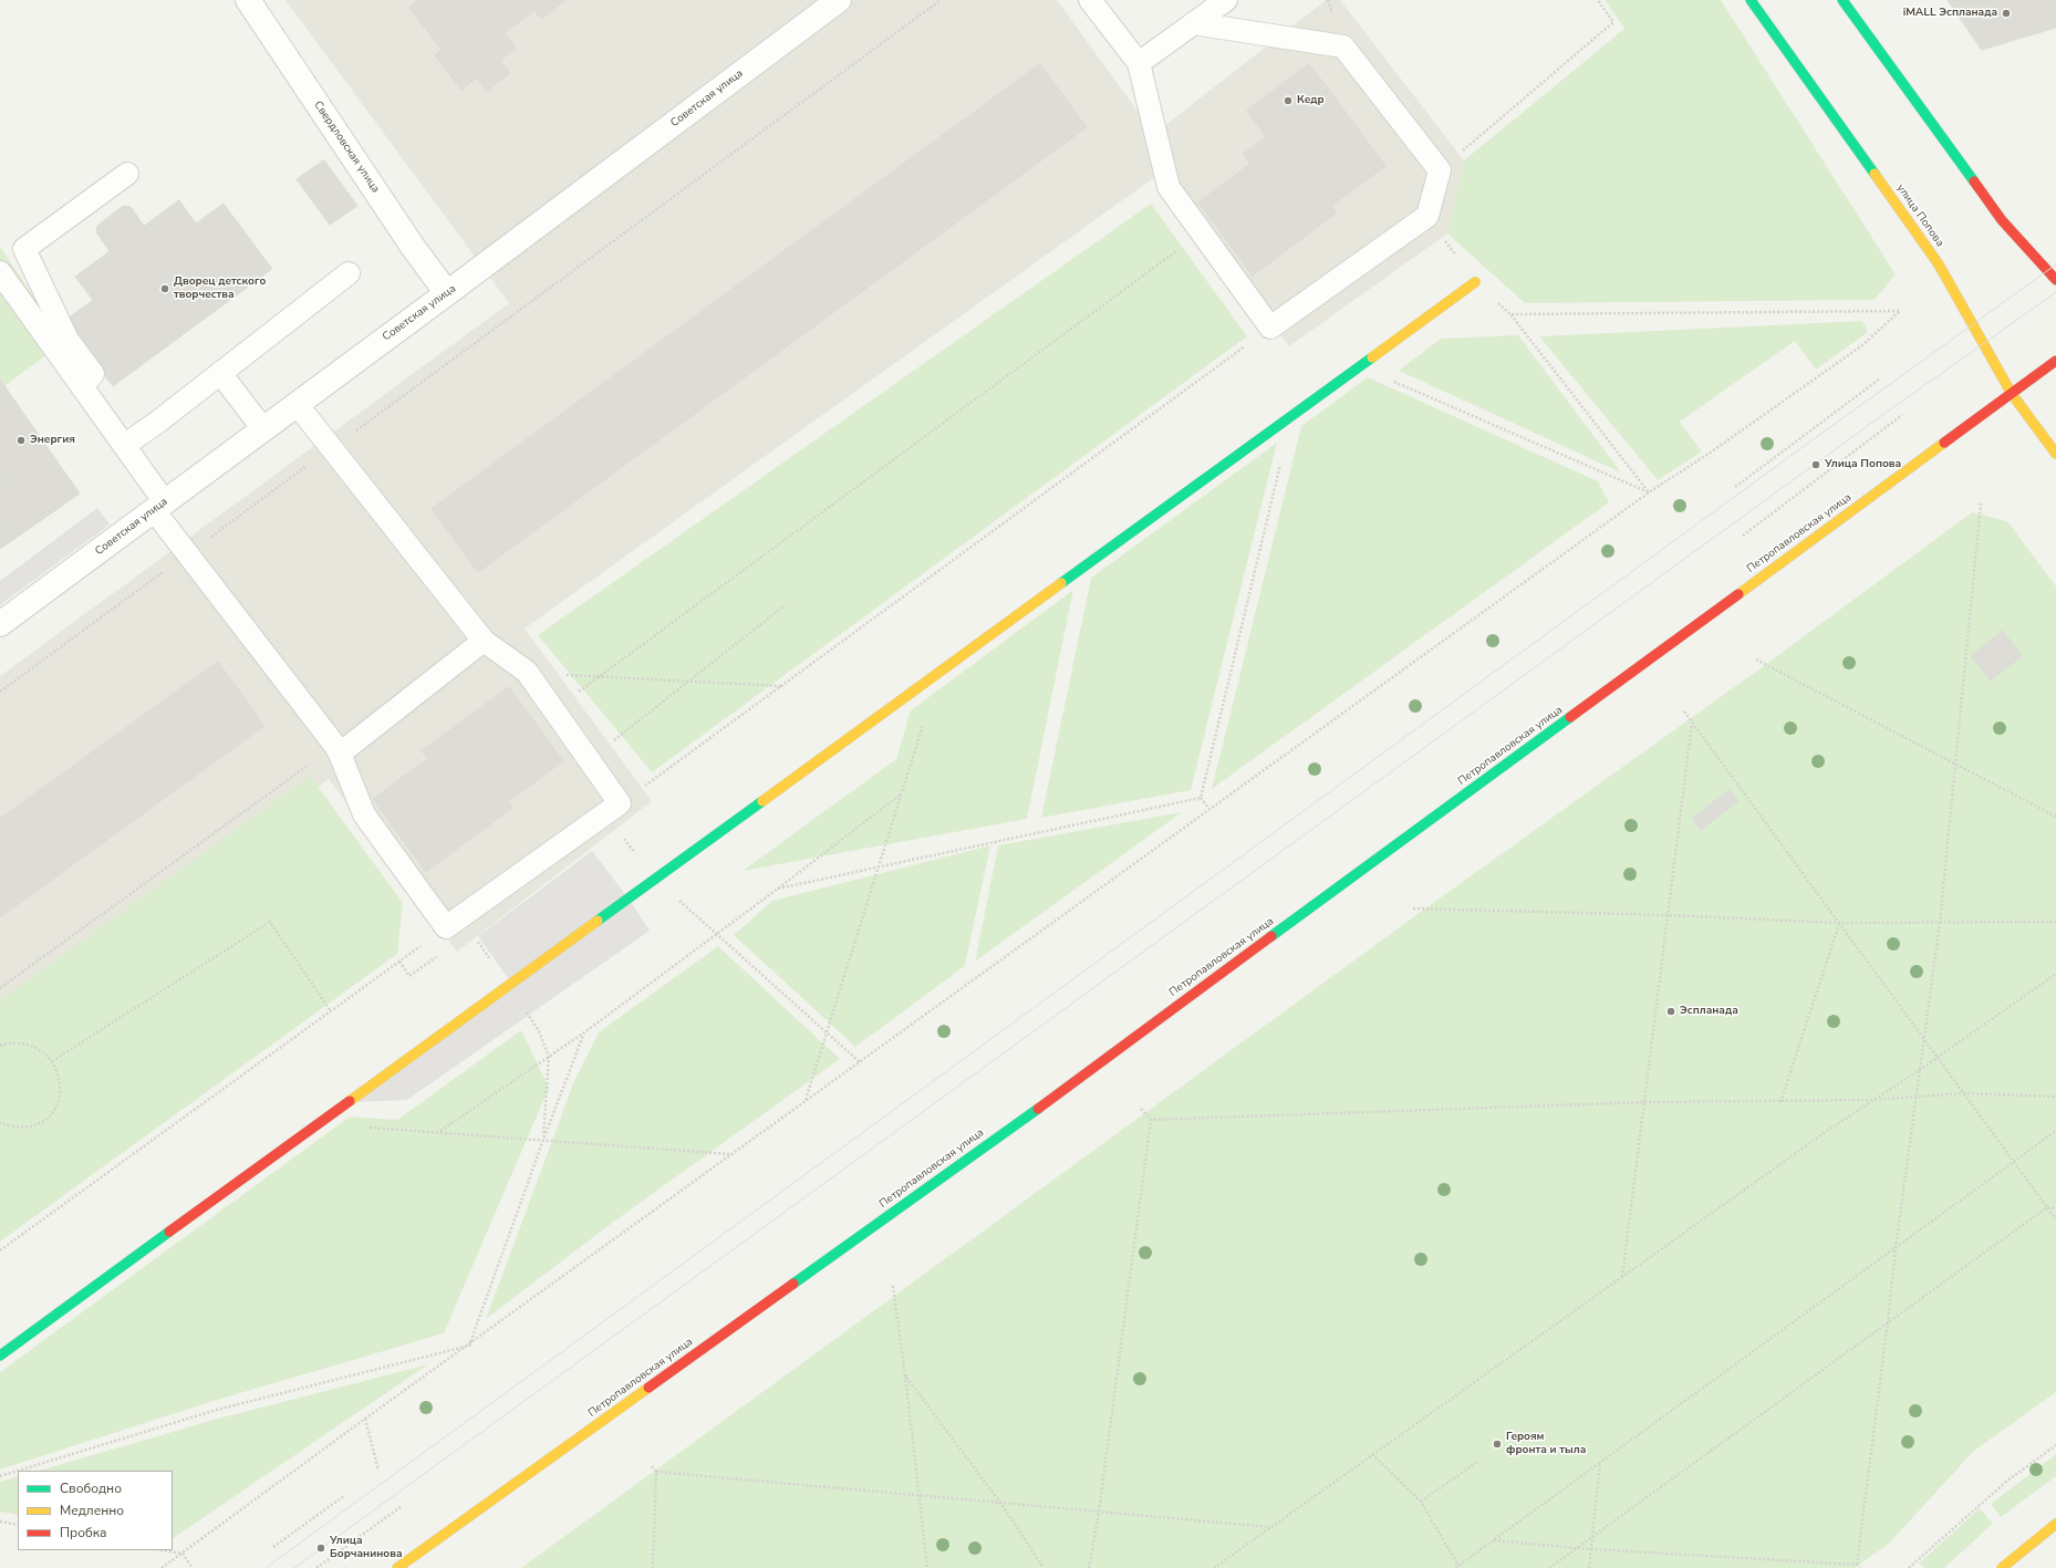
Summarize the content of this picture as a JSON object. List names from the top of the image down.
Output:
{
  "streets": {
    "main road": ["улица Попова", "Петропавловская улица"],
    "street": ["Советская улица", "Свердловская улица"]
  },
  "crossings": [
    ["Советская улица", "Свердловская улица"],
    ["улица Попова", "Петропавловская улица"]
  ],
  "places": [
    "iMALL Эспланада",
    "Кедр",
    "Дворец детского творчества",
    "Энергия",
    "Улица Попова",
    "Эспланада",
    "Героям фронта и тыла",
    "Улица Борчанинова"
  ],
  "legend": ["Свободно", "Медленно", "Пробка"]
}
